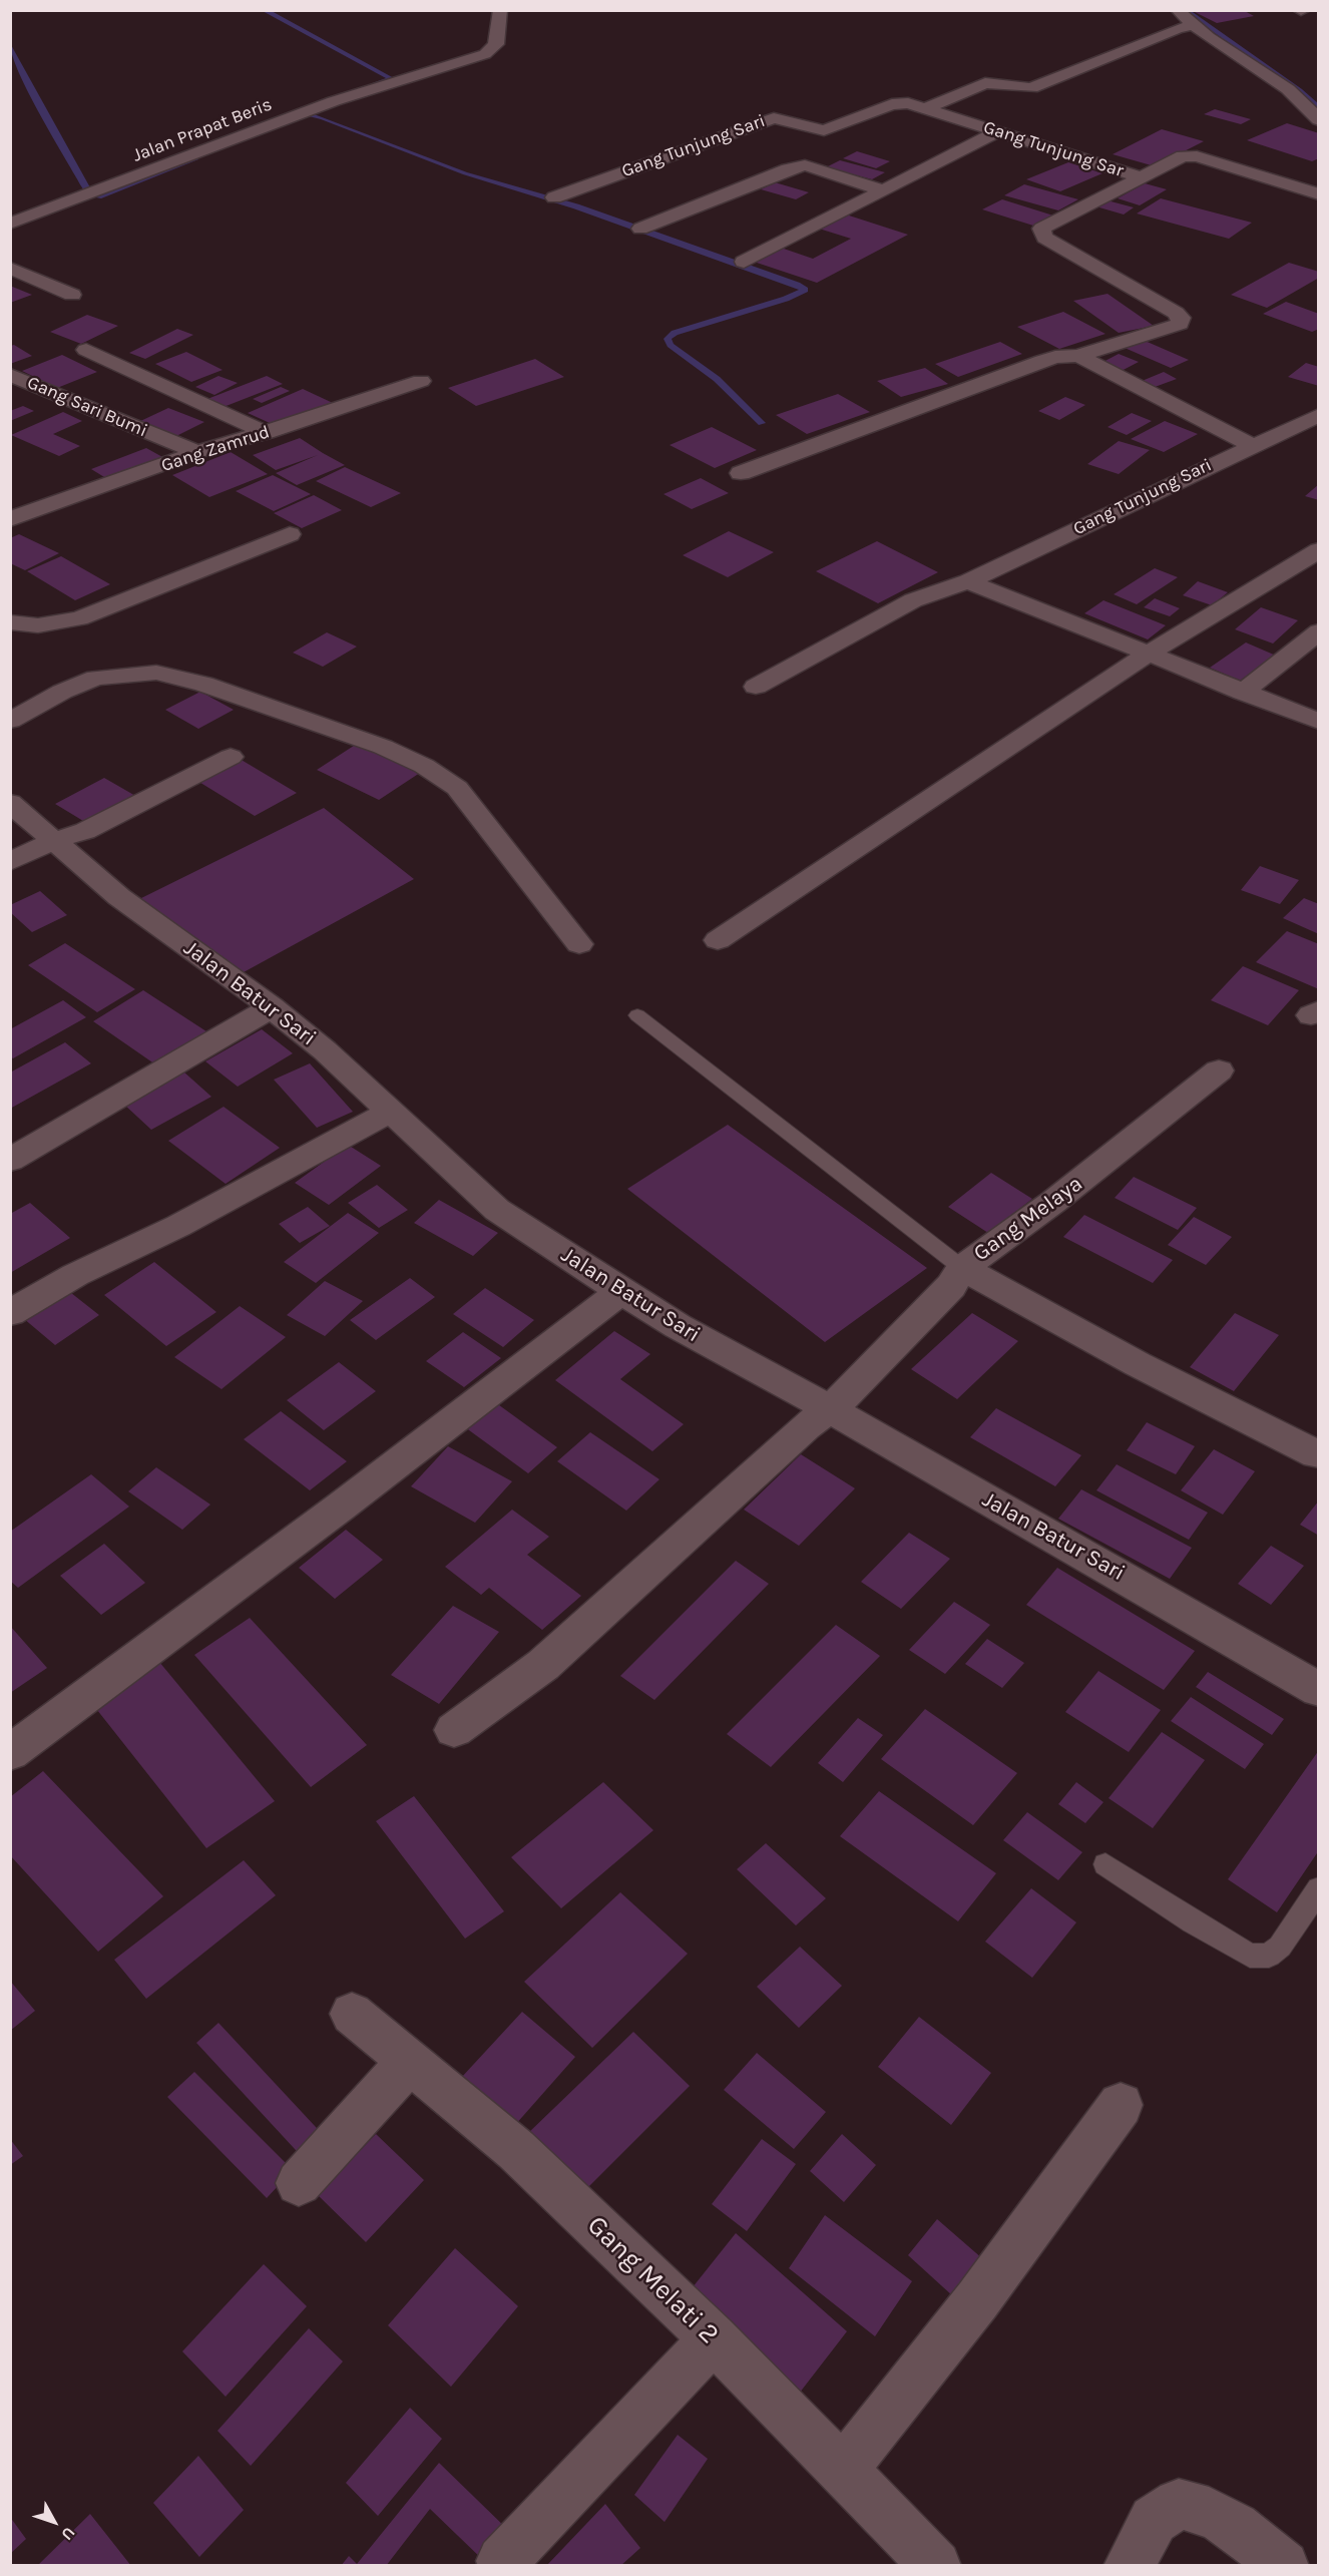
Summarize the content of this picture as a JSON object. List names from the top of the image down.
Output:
{
  "streets": {
    "street": [
      "Jalan Prapat Beris",
      "Gang Tunjung Sari",
      "Gang Tunjung Sar",
      "Gang Sari Bumi",
      "Gang Zamrud",
      "Jalan Batur Sari",
      "Gang Melaya",
      "Gang Melati 2"
    ]
  },
  "crossings": [
    ["Gang Tunjung Sari", "Gang Tunjung Sar"],
    ["Gang Sari Bumi", "Gang Zamrud"],
    ["Jalan Batur Sari", "Gang Melaya"]
  ],
  "north": "bottom right"
}
